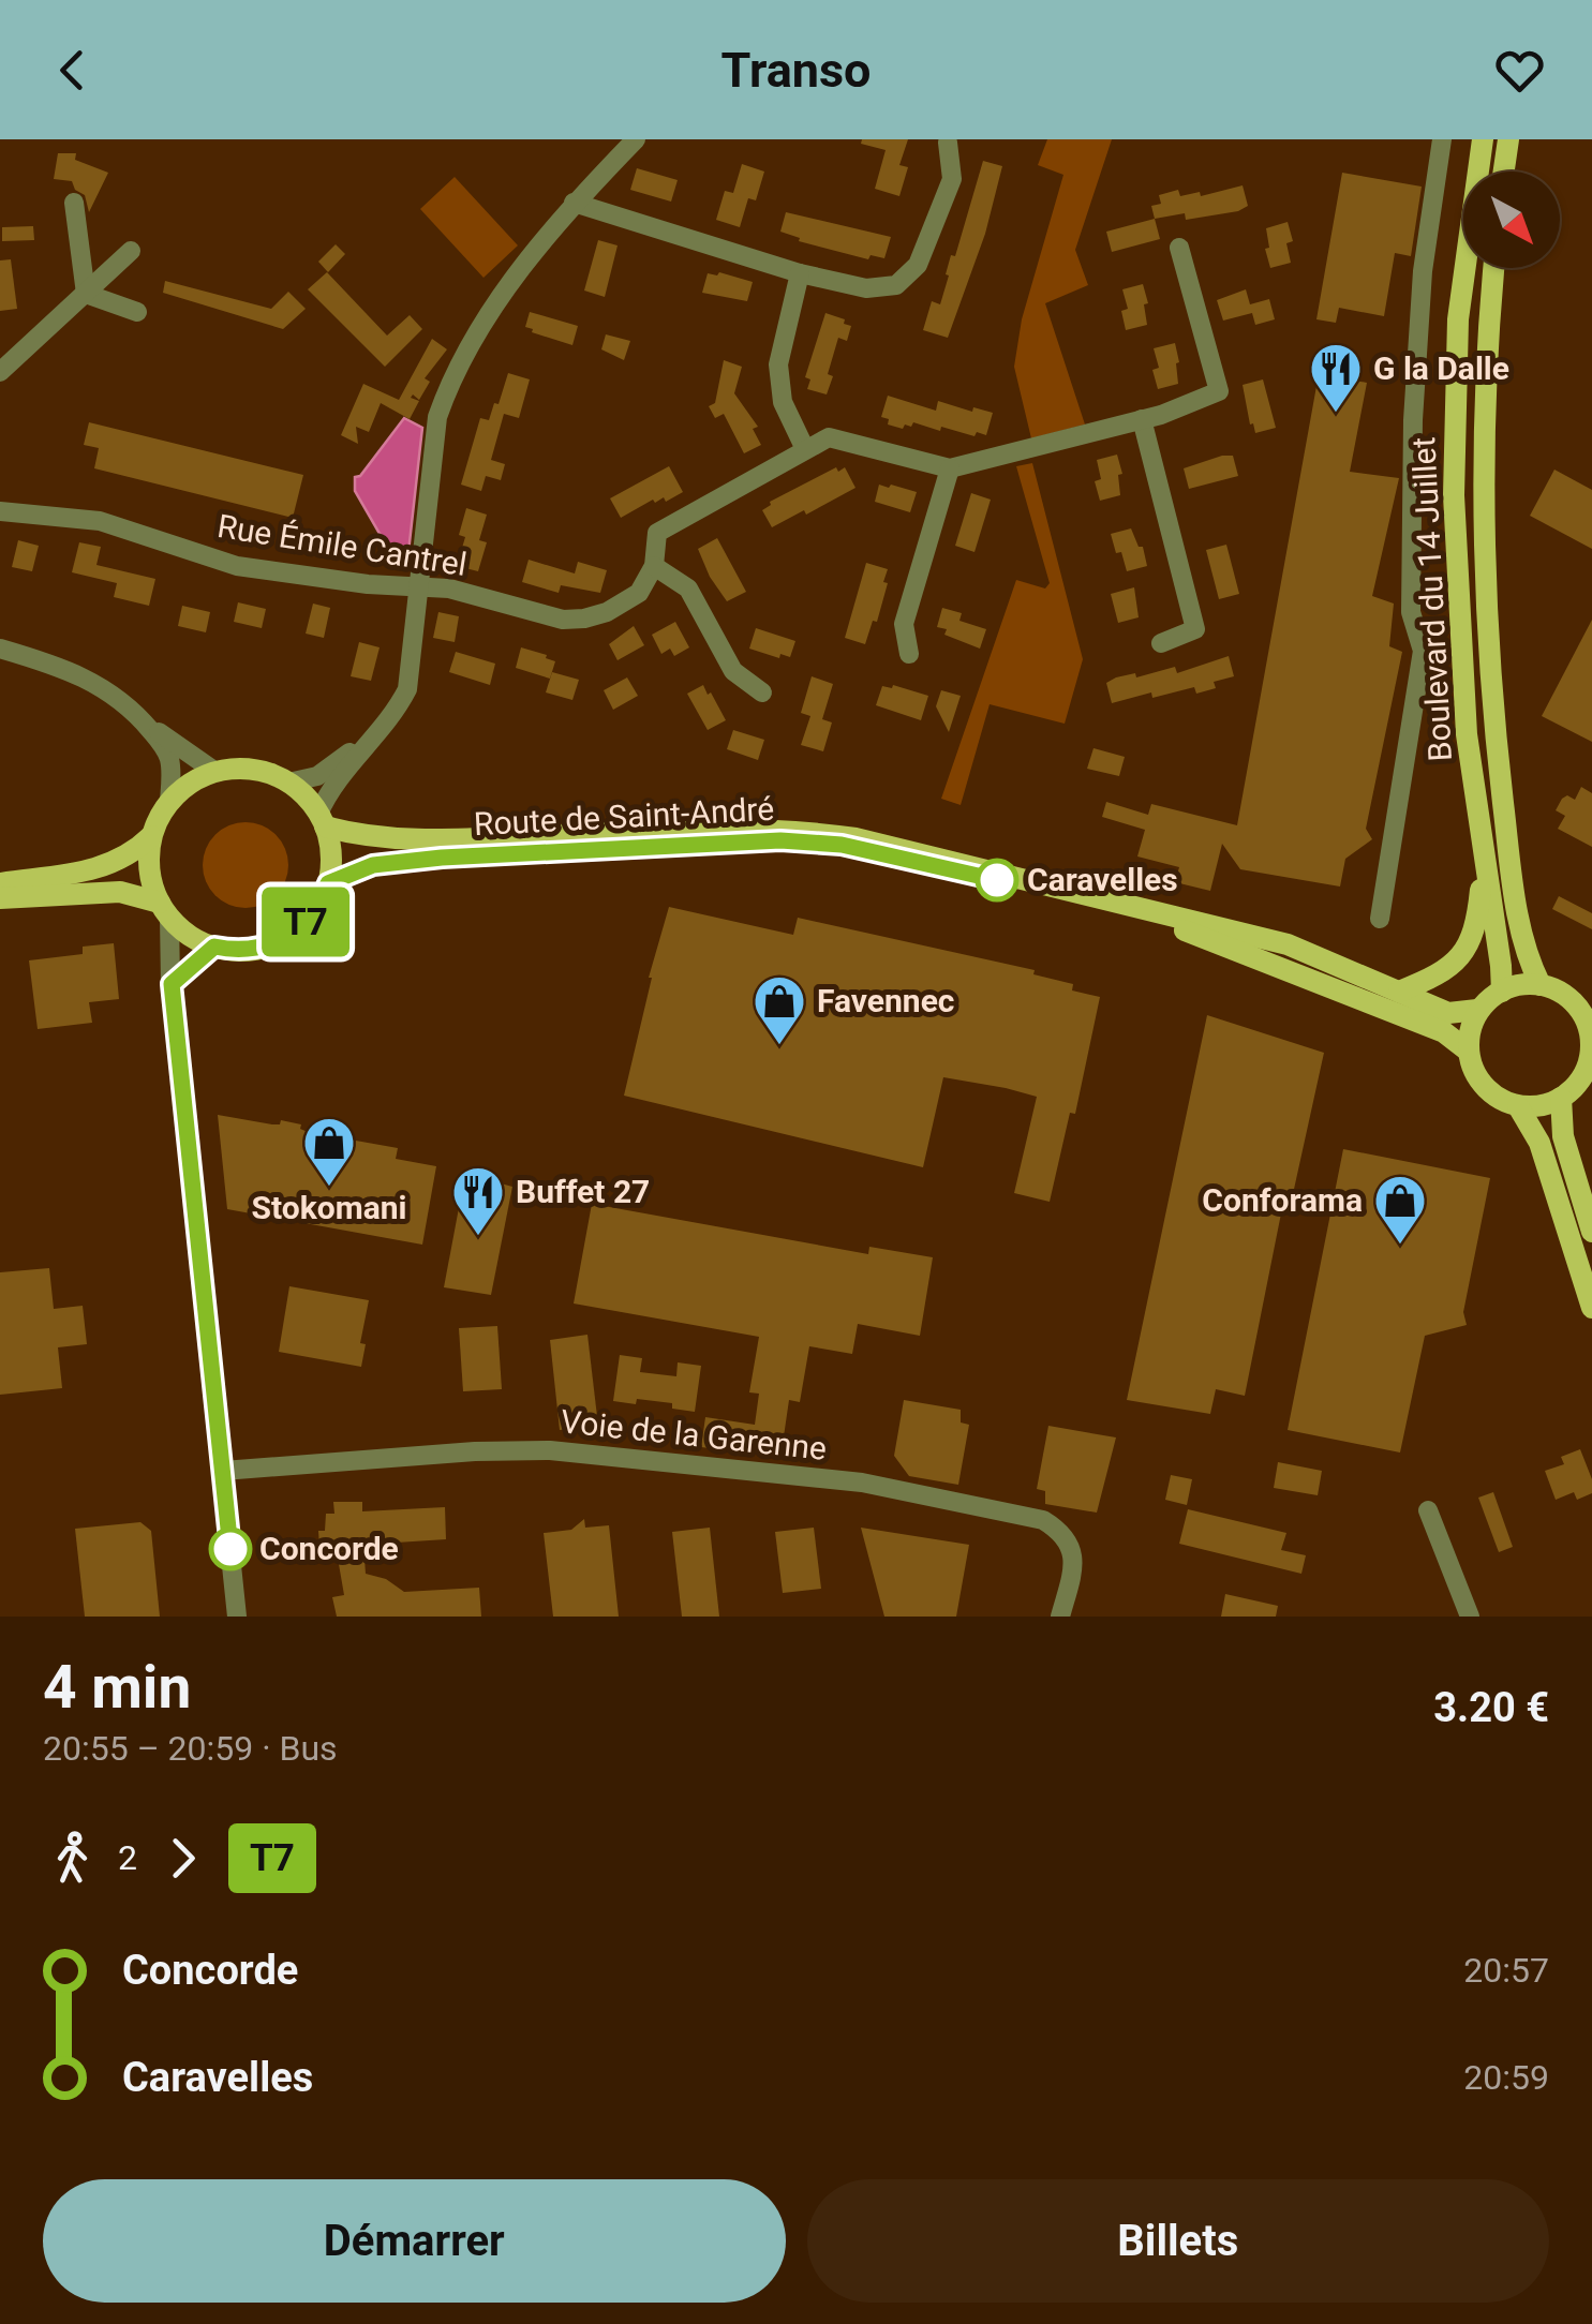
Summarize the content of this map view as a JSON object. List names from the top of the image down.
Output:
{
  "streets": {
    "main road": ["Boulevard du 14 Juillet", "Route de Saint-André"],
    "street": ["Rue Émile Cantrel", "Voie de la Garenne"]
  },
  "crossings": [
    ["Boulevard du 14 Juillet", "Route de Saint-André"]
  ],
  "places": {
    "restaurant": ["G la Dalle", "Buffet 27"],
    "other": ["Caravelles", "Concorde"],
    "shop": ["Favennec", "Stokomani", "Conforama"]
  },
  "lines": ["bus line T7"],
  "north": "bottom right",
  "page": {
    "header": "Transo",
    "on_map": "T7",
    "heading": ["4 min", "20:55 – 20:59 · Bus", "3.20 €"],
    "legs": ["2", "T7"],
    "list": [
      {
        "name": "Concorde",
        "value": "20:57"
      },
      {
        "name": "Caravelles",
        "value": "20:59"
      }
    ],
    "buttons": ["Démarrer", "Billets"]
  }
}
